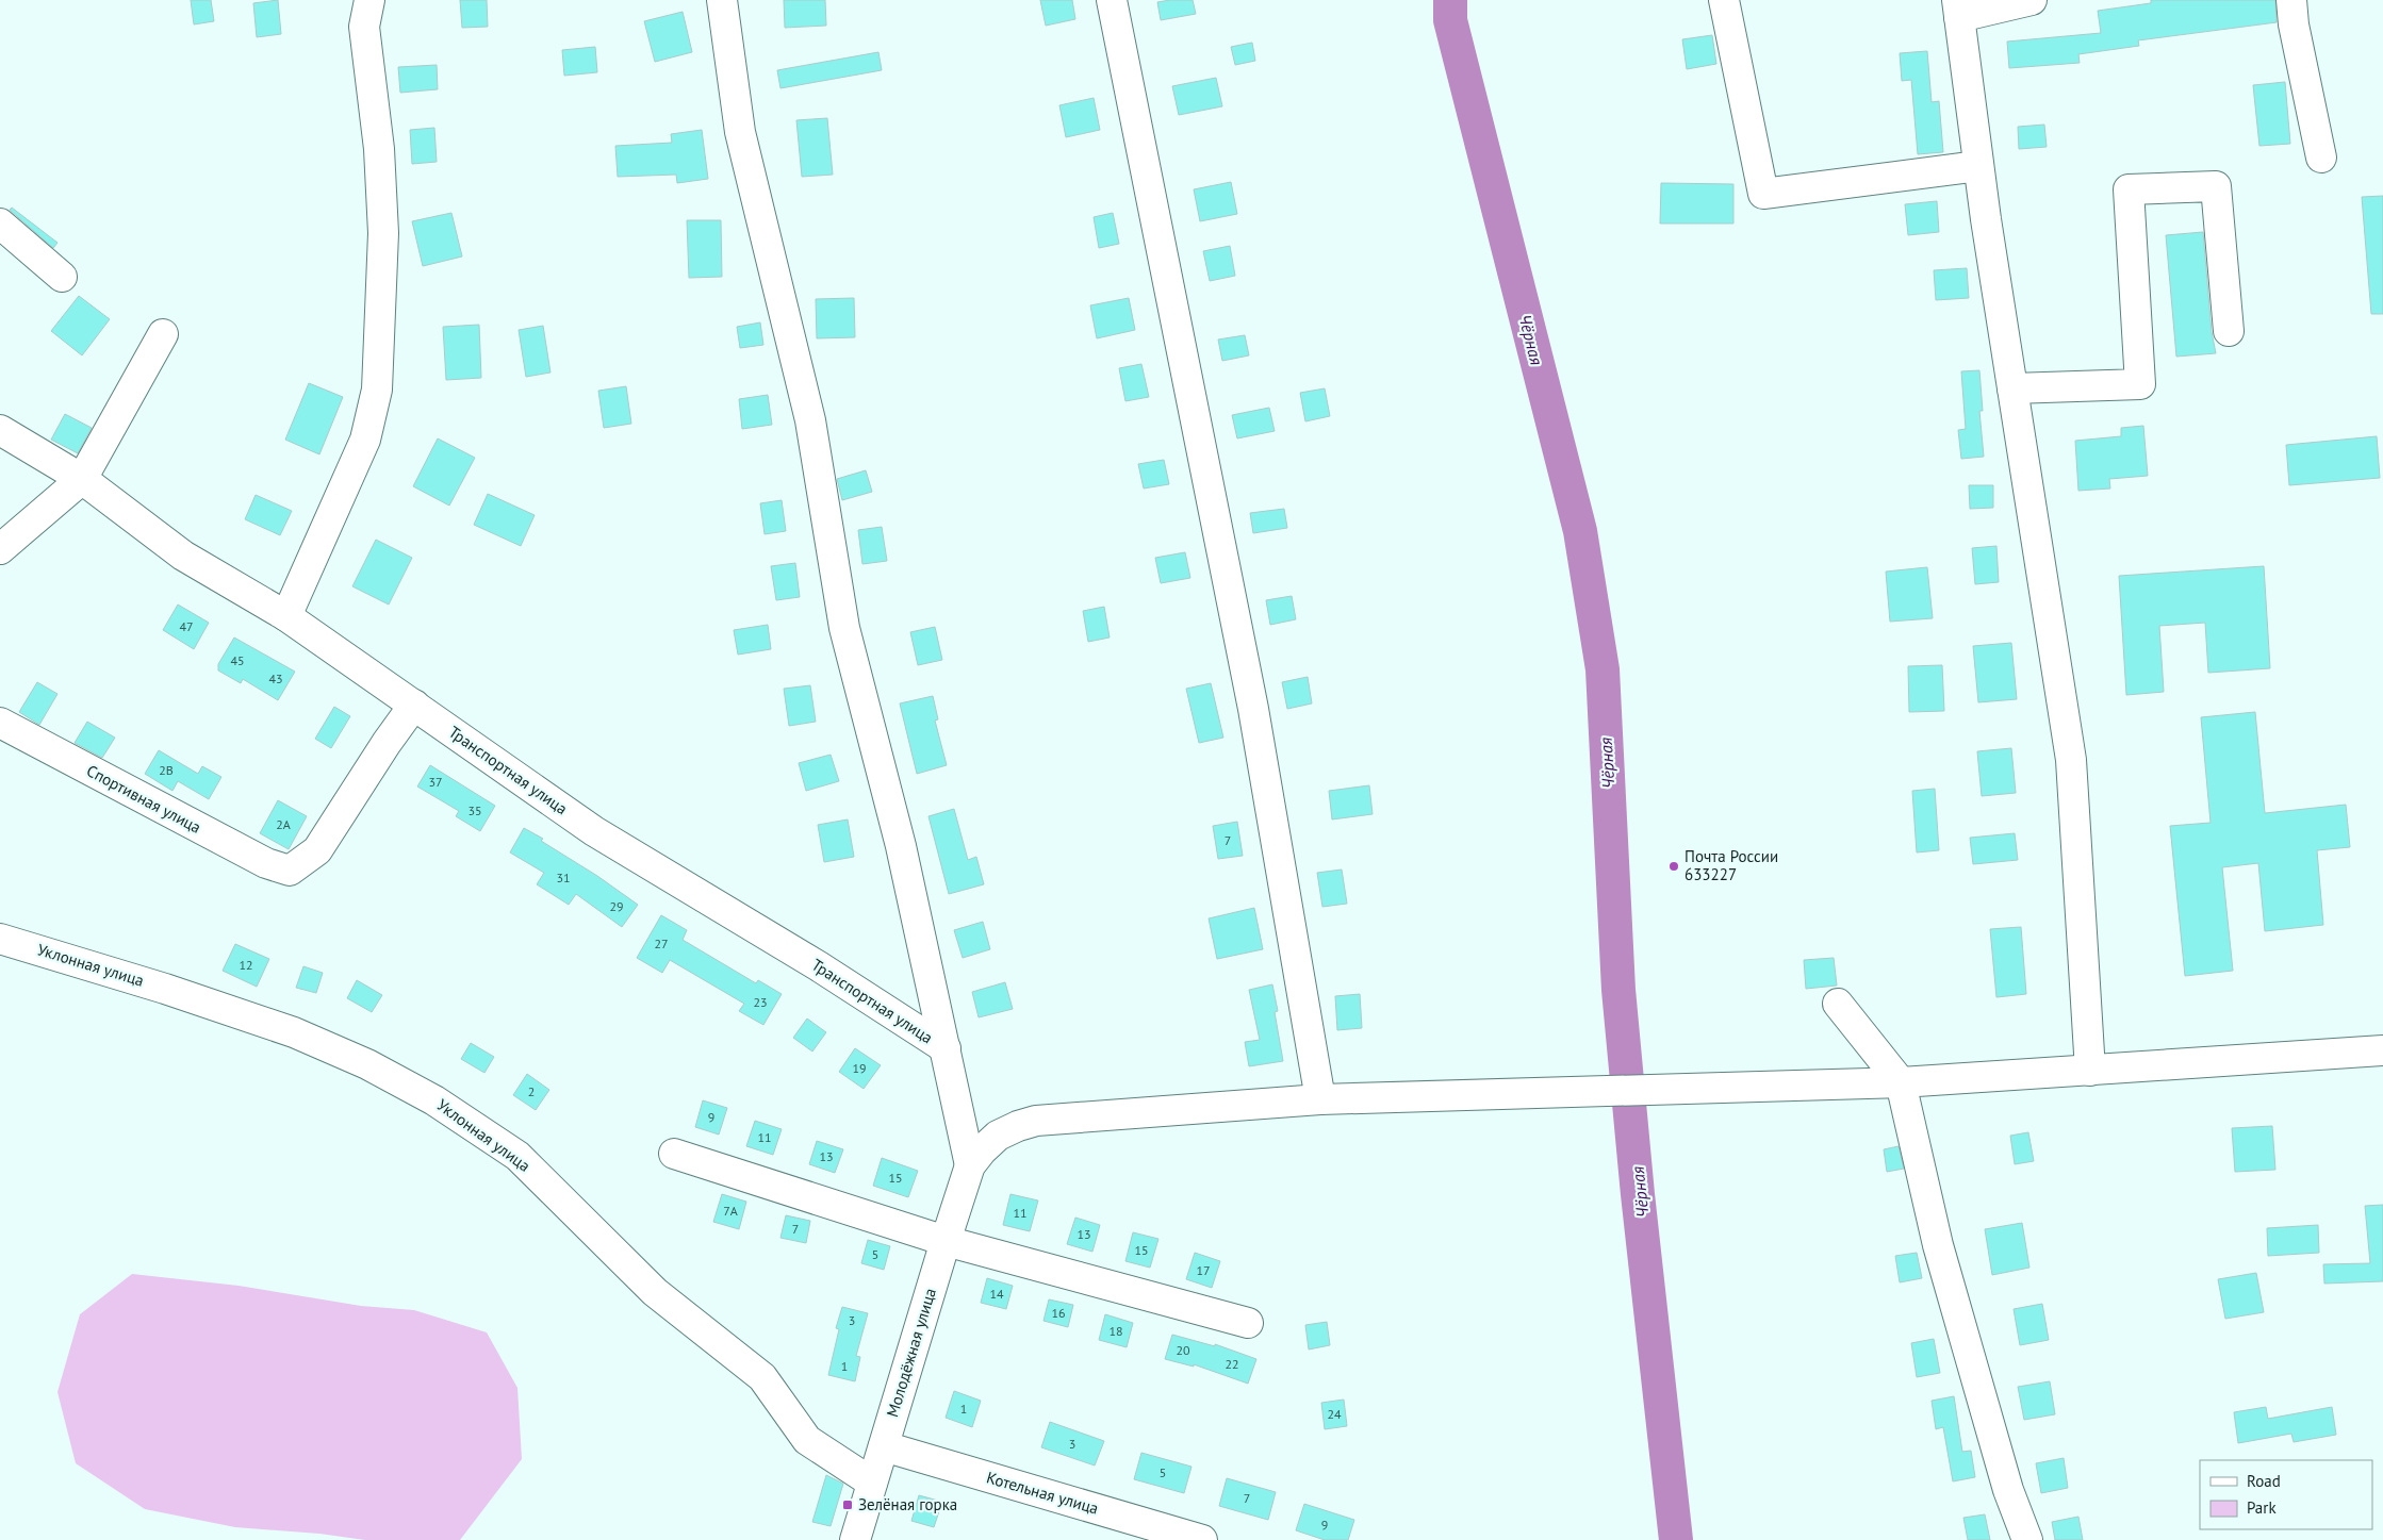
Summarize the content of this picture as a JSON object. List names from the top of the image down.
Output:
{
  "streets": {
    "street": [
      "Транспортная улица",
      "Спортивная улица",
      "Уклонная улица",
      "Молодёжная улица",
      "Котельная улица"
    ]
  },
  "crossings": [
    ["Транспортная улица", "Спортивная улица"],
    ["Уклонная улица", "Молодёжная улица"],
    ["Молодёжная улица", "Котельная улица"]
  ],
  "water": ["Чёрная"],
  "places": {
    "other": ["Почта России 633227"],
    "transit": ["Зелёная горка"]
  },
  "house_numbers": [
    "47",
    "45",
    "43",
    "2В",
    "37",
    "35",
    "2А",
    "7",
    "31",
    "29",
    "27",
    "12",
    "23",
    "19",
    "2",
    "9",
    "11",
    "13",
    "15",
    "7А",
    "11",
    "7",
    "13",
    "15",
    "5",
    "17",
    "14",
    "16",
    "3",
    "18",
    "20",
    "22",
    "1",
    "1",
    "24",
    "3",
    "5",
    "7",
    "9"
  ],
  "legend": ["Road", "Park"]
}
